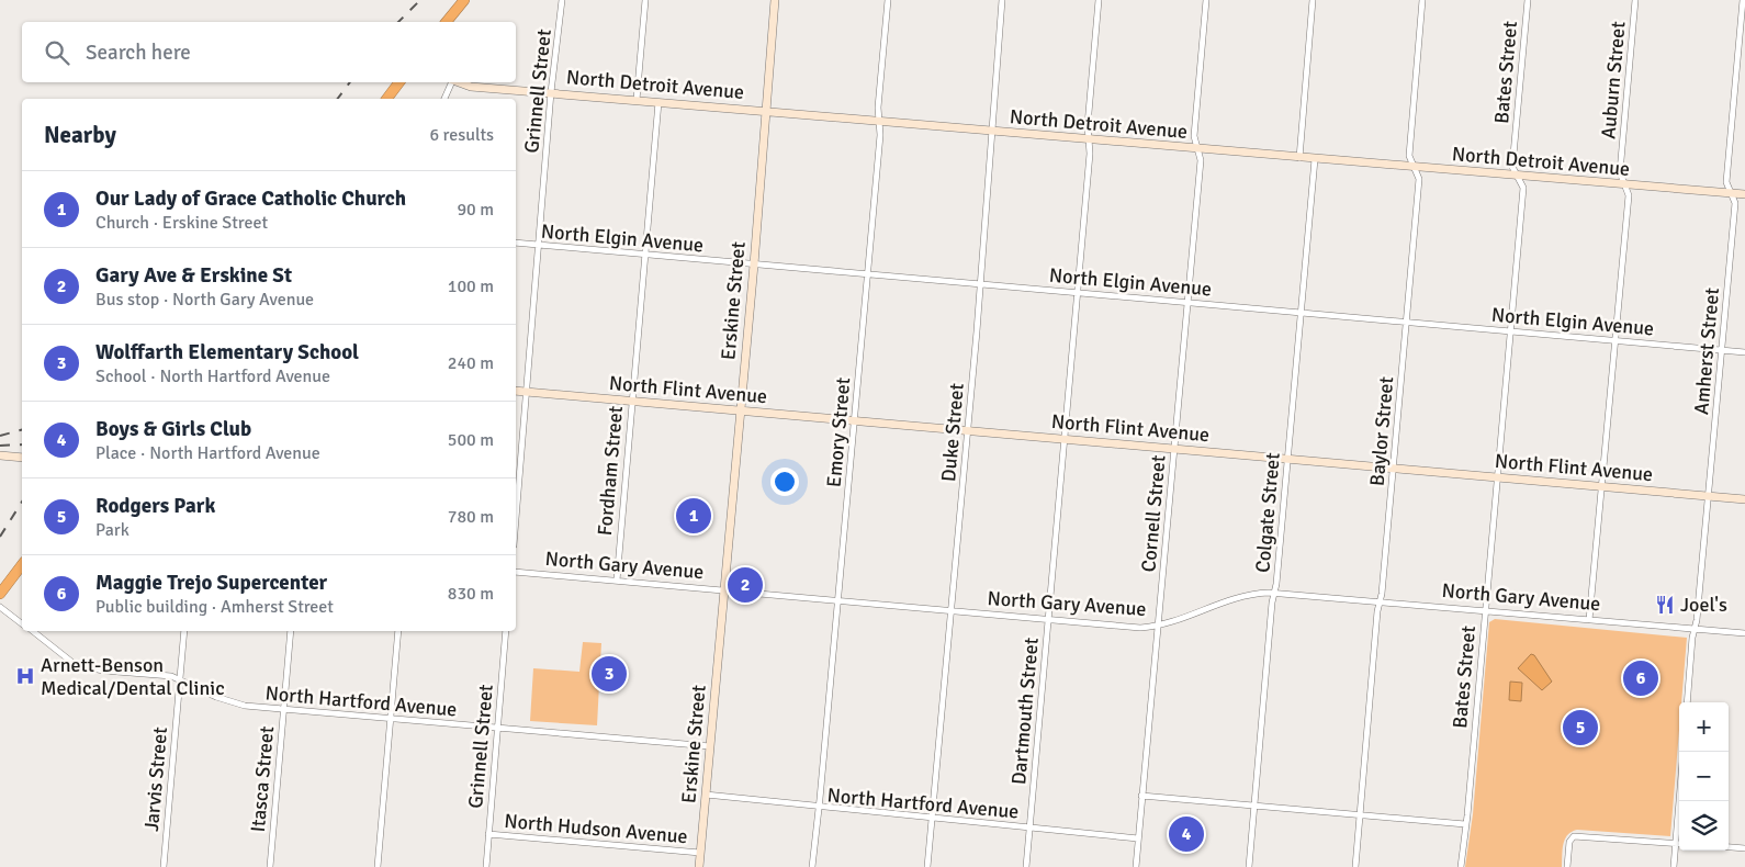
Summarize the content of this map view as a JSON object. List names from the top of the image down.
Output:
{
  "streets": {
    "street": [
      "Bates Street",
      "Auburn Street",
      "North Detroit Avenue",
      "Grinnell Street",
      "North Elgin Avenue",
      "Erskine Street",
      "Amherst Street",
      "North Flint Avenue",
      "Baylor Street",
      "Emory Street",
      "Duke Street",
      "Fordham Street",
      "Colgate Street",
      "Cornell Street",
      "North Gary Avenue",
      "North Hartford Avenue",
      "Dartmouth Street",
      "Jarvis Street",
      "Itasca Street",
      "North Hudson Avenue"
    ]
  },
  "crossings": [
    ["Bates Street", "North Detroit Avenue"],
    ["Bates Street", "North Elgin Avenue"],
    ["Bates Street", "North Flint Avenue"],
    ["Bates Street", "North Gary Avenue"],
    ["Auburn Street", "North Detroit Avenue"],
    ["Auburn Street", "North Elgin Avenue"],
    ["Auburn Street", "North Flint Avenue"],
    ["Auburn Street", "North Gary Avenue"],
    ["North Detroit Avenue", "Grinnell Street"],
    ["North Detroit Avenue", "Erskine Street"],
    ["North Detroit Avenue", "Amherst Street"],
    ["North Detroit Avenue", "Baylor Street"],
    ["North Detroit Avenue", "Emory Street"],
    ["North Detroit Avenue", "Duke Street"],
    ["North Detroit Avenue", "Fordham Street"],
    ["North Detroit Avenue", "Colgate Street"],
    ["North Detroit Avenue", "Cornell Street"],
    ["North Detroit Avenue", "Dartmouth Street"],
    ["Grinnell Street", "North Elgin Avenue"],
    ["Grinnell Street", "North Flint Avenue"],
    ["Grinnell Street", "North Hartford Avenue"],
    ["Grinnell Street", "North Hudson Avenue"],
    ["North Elgin Avenue", "Erskine Street"],
    ["North Elgin Avenue", "Amherst Street"],
    ["North Elgin Avenue", "Baylor Street"],
    ["North Elgin Avenue", "Emory Street"],
    ["North Elgin Avenue", "Duke Street"],
    ["North Elgin Avenue", "Fordham Street"],
    ["North Elgin Avenue", "Colgate Street"],
    ["North Elgin Avenue", "Cornell Street"],
    ["North Elgin Avenue", "Dartmouth Street"],
    ["Erskine Street", "North Flint Avenue"],
    ["Erskine Street", "North Gary Avenue"],
    ["Erskine Street", "North Hartford Avenue"],
    ["Erskine Street", "North Hudson Avenue"],
    ["Amherst Street", "North Flint Avenue"],
    ["Amherst Street", "North Gary Avenue"],
    ["North Flint Avenue", "Baylor Street"],
    ["North Flint Avenue", "Emory Street"],
    ["North Flint Avenue", "Duke Street"],
    ["North Flint Avenue", "Fordham Street"],
    ["North Flint Avenue", "Colgate Street"],
    ["North Flint Avenue", "Cornell Street"],
    ["North Flint Avenue", "Dartmouth Street"],
    ["Baylor Street", "North Gary Avenue"],
    ["Emory Street", "North Gary Avenue"],
    ["Emory Street", "North Hartford Avenue"],
    ["Duke Street", "North Gary Avenue"],
    ["Duke Street", "North Hartford Avenue"],
    ["Fordham Street", "North Gary Avenue"],
    ["Colgate Street", "North Gary Avenue"],
    ["Cornell Street", "North Gary Avenue"],
    ["Cornell Street", "North Hartford Avenue"],
    ["North Gary Avenue", "Dartmouth Street"],
    ["North Hartford Avenue", "Dartmouth Street"],
    ["North Hartford Avenue", "Jarvis Street"],
    ["North Hartford Avenue", "Itasca Street"]
  ],
  "places": {
    "restaurant": ["Joel's"],
    "hospital": ["Arnett-Benson Medical/Dental Clinic"]
  },
  "page": {
    "search": "Search here",
    "heading": ["Nearby", "6 results"],
    "list": [
      {
        "mark": "1",
        "name": "Our Lady of Grace Catholic Church",
        "note": "Church · Erskine Street",
        "value": "90 m"
      },
      {
        "mark": "2",
        "name": "Gary Ave & Erskine St",
        "note": "Bus stop · North Gary Avenue",
        "value": "100 m"
      },
      {
        "mark": "3",
        "name": "Wolffarth Elementary School",
        "note": "School · North Hartford Avenue",
        "value": "240 m"
      },
      {
        "mark": "4",
        "name": "Boys & Girls Club",
        "note": "Place · North Hartford Avenue",
        "value": "500 m"
      },
      {
        "mark": "5",
        "name": "Rodgers Park",
        "note": "Park",
        "value": "780 m"
      },
      {
        "mark": "6",
        "name": "Maggie Trejo Supercenter",
        "note": "Public building · Amherst Street",
        "value": "830 m"
      }
    ],
    "pins": [
      "1",
      "2",
      "3",
      "6",
      "5",
      "4"
    ],
    "map_buttons": ["+", "−"]
  }
}
